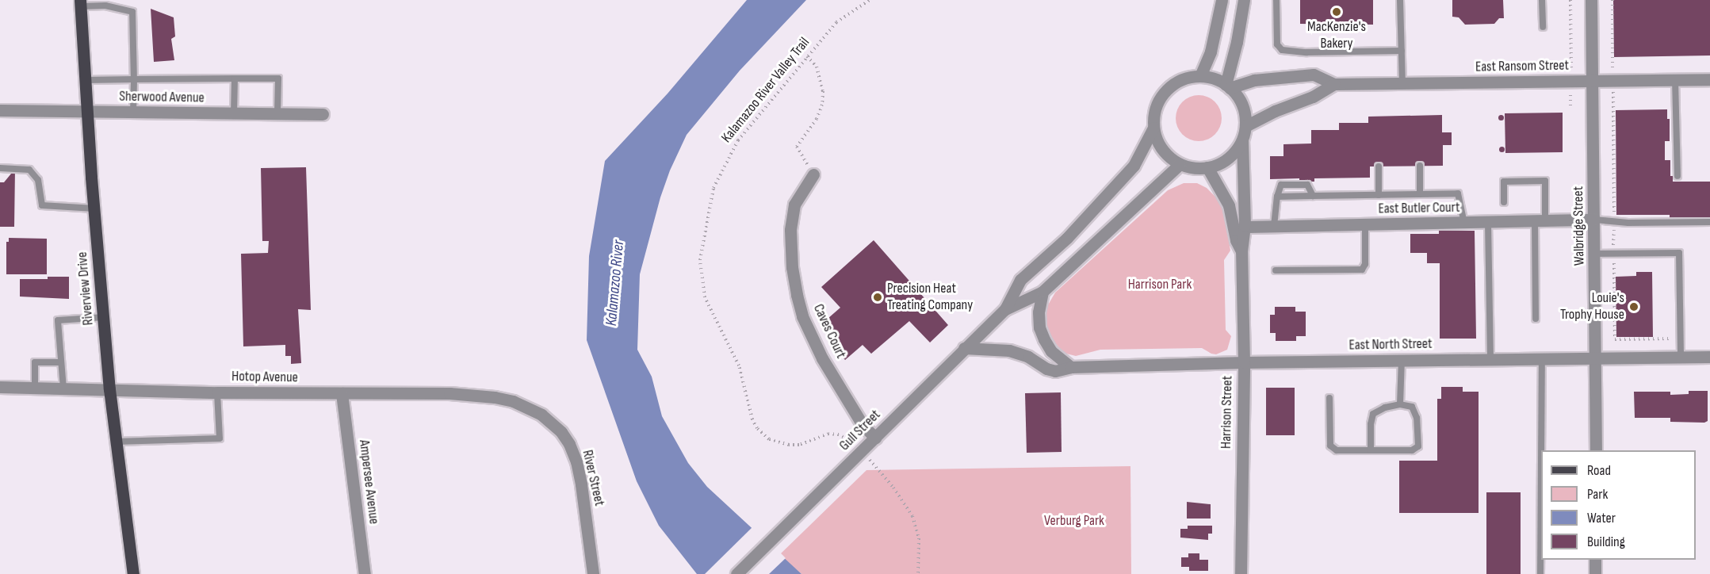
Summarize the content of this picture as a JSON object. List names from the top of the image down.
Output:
{
  "streets": {
    "main road": ["Riverview Drive"],
    "street": [
      "East Ransom Street",
      "Sherwood Avenue",
      "East Butler Court",
      "Walbridge Street",
      "Caves Court",
      "East North Street",
      "Hotop Avenue",
      "Harrison Street",
      "Gull Street",
      "River Street",
      "Ampersee Avenue"
    ],
    "path": ["Kalamazoo River Valley Trail"]
  },
  "crossings": [
    ["East Ransom Street", "Walbridge Street"],
    ["East Ransom Street", "Harrison Street"],
    ["East Ransom Street", "Gull Street"],
    ["Kalamazoo River Valley Trail", "Gull Street"],
    ["Sherwood Avenue", "Riverview Drive"],
    ["East Butler Court", "Walbridge Street"],
    ["East Butler Court", "Harrison Street"],
    ["Walbridge Street", "East North Street"],
    ["Riverview Drive", "Hotop Avenue"],
    ["Caves Court", "Gull Street"],
    ["East North Street", "Harrison Street"],
    ["East North Street", "Gull Street"],
    ["Hotop Avenue", "River Street"],
    ["Hotop Avenue", "Ampersee Avenue"],
    ["Harrison Street", "Gull Street"]
  ],
  "water": ["Kalamazoo River"],
  "parks": ["Harrison Park", "Verburg Park"],
  "places": ["MacKenzie's Bakery", "Precision Heat Treating Company", "Louie's Trophy House"],
  "legend": [
    "Road",
    "Park",
    "Water",
    "Building"
  ]
}
